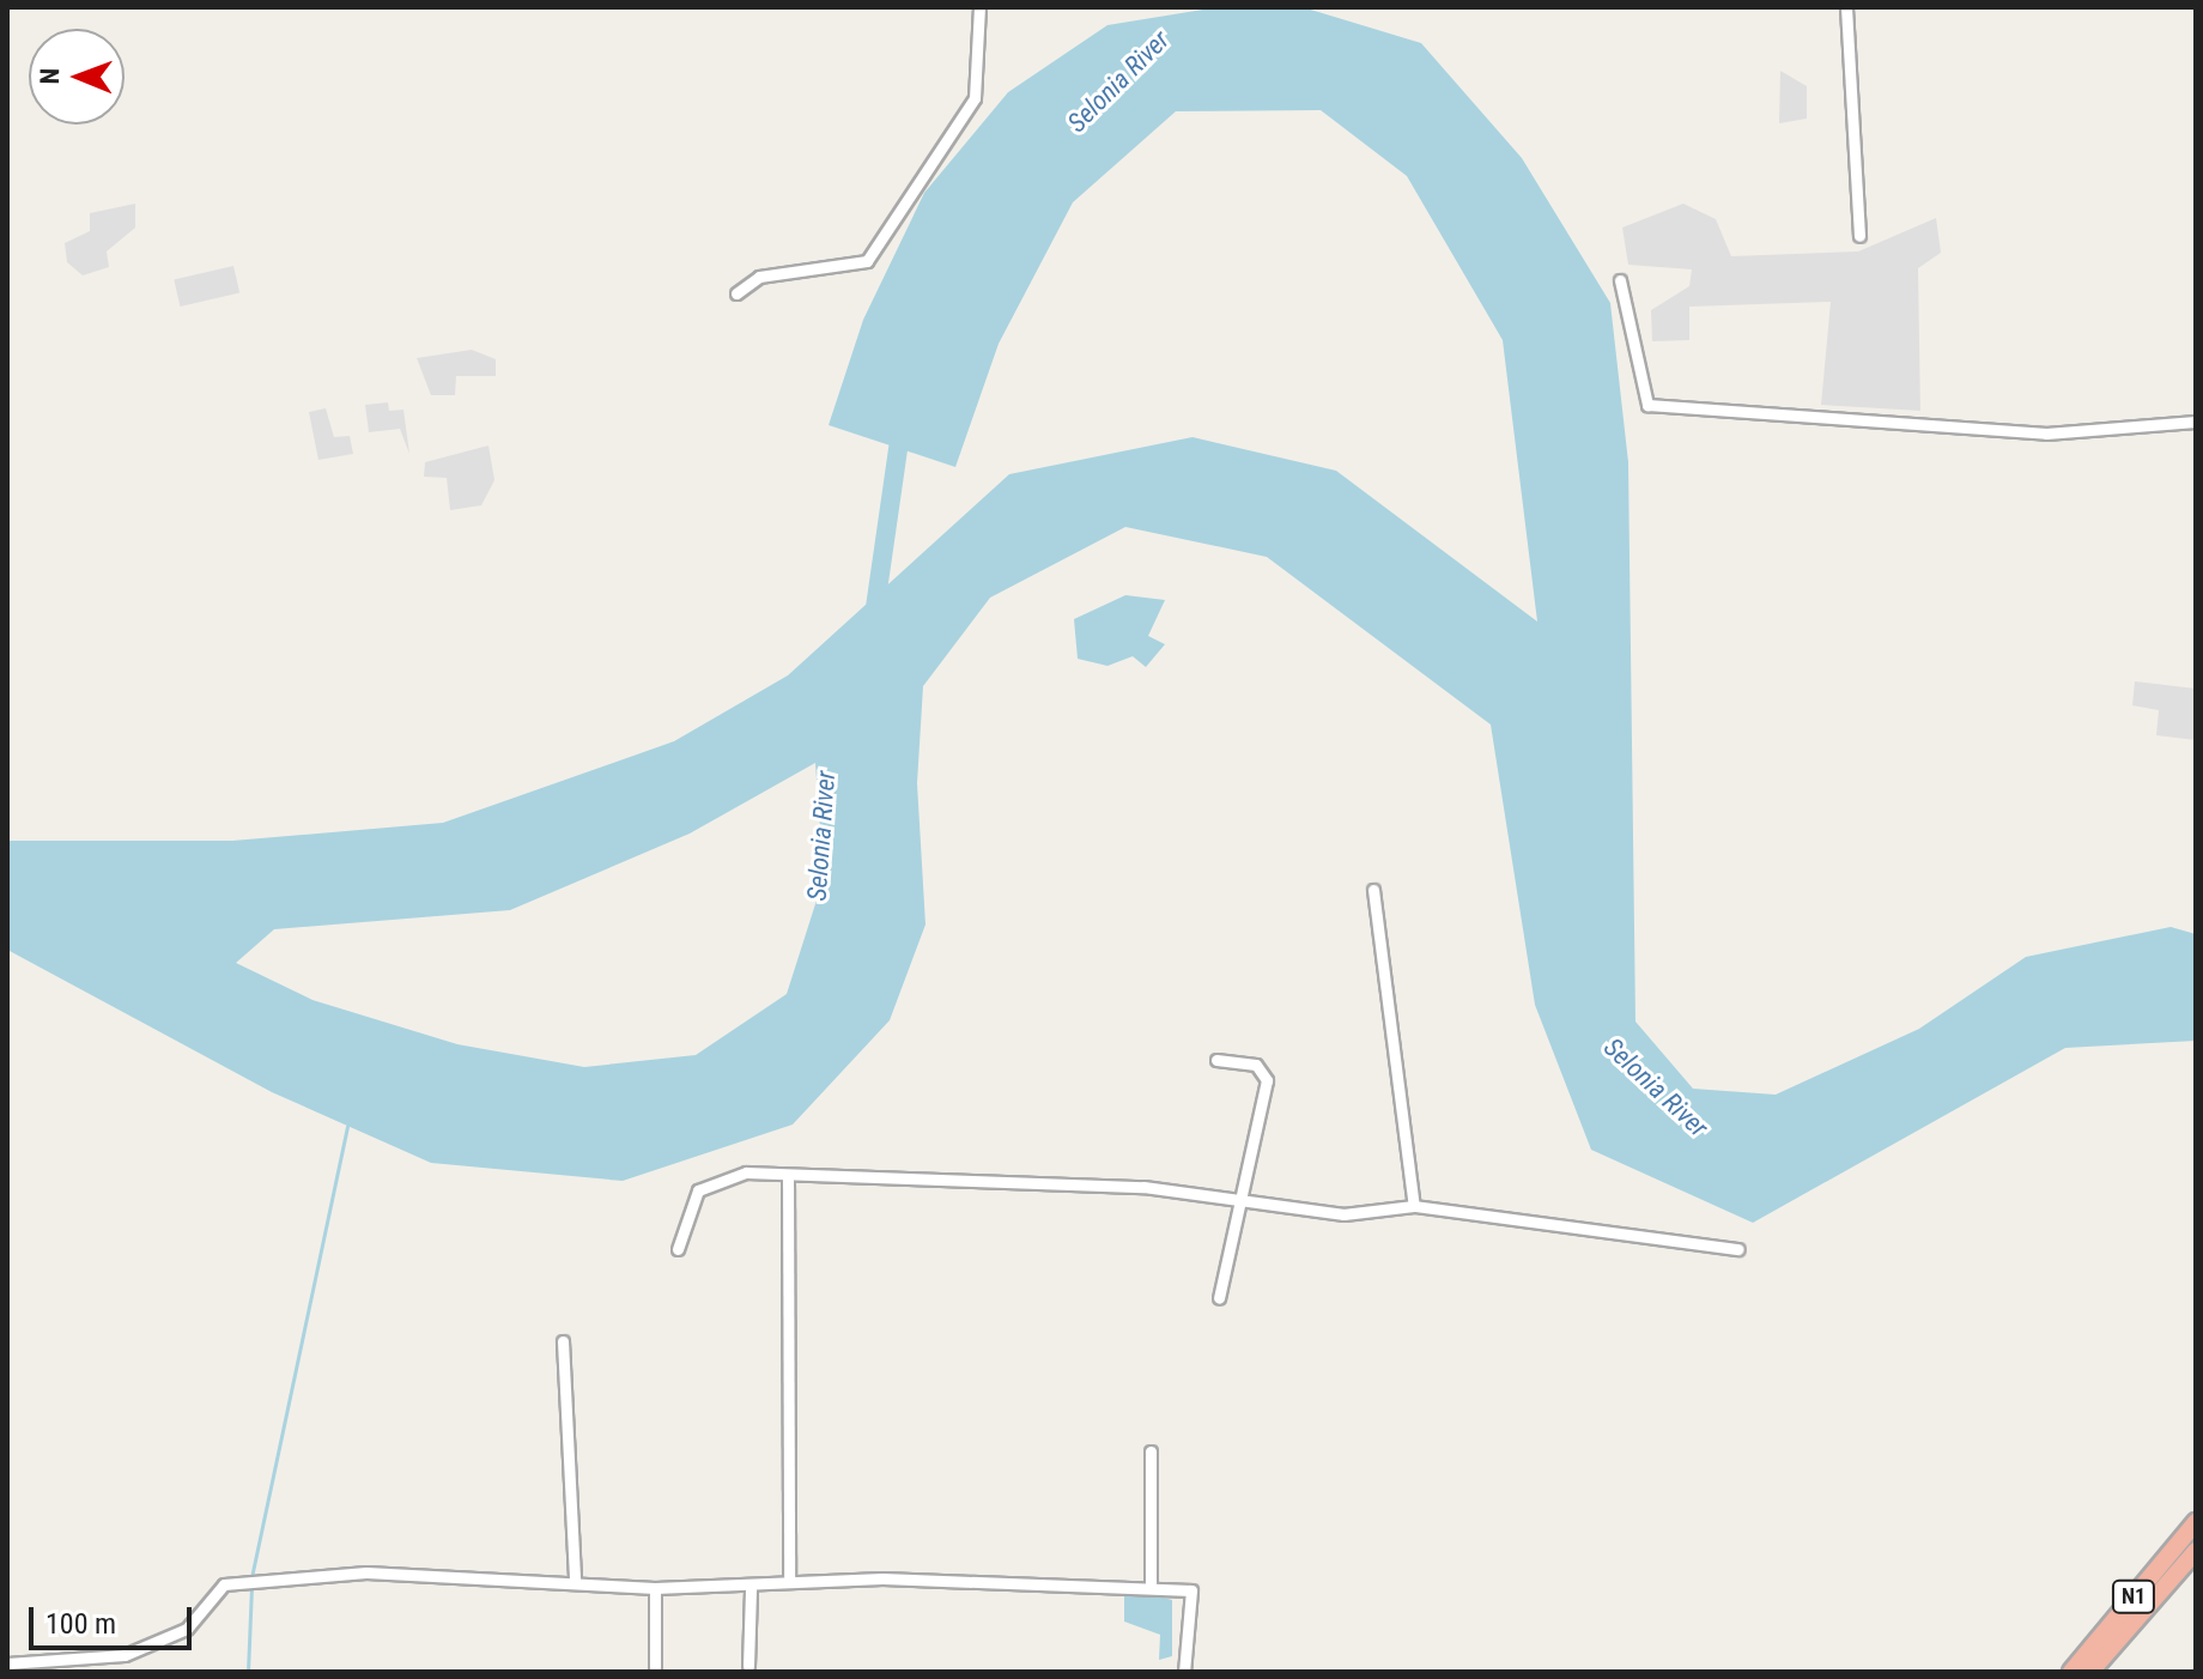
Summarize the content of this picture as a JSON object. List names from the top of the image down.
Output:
{
  "streets": {
    "highway": ["N1"]
  },
  "water": ["Selonia River"],
  "scale_bar": "100 m",
  "north": "left"
}
